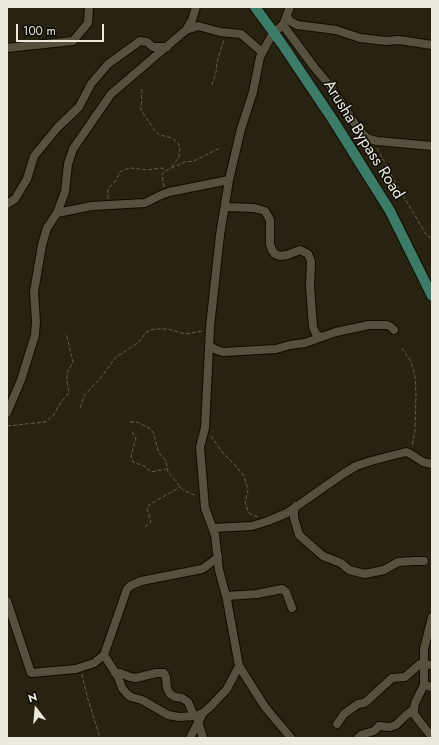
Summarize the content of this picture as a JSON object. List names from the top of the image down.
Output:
{
  "streets": {
    "main road": ["Arusha Bypass Road"]
  },
  "scale_bar": "100 m",
  "north": "top"
}
